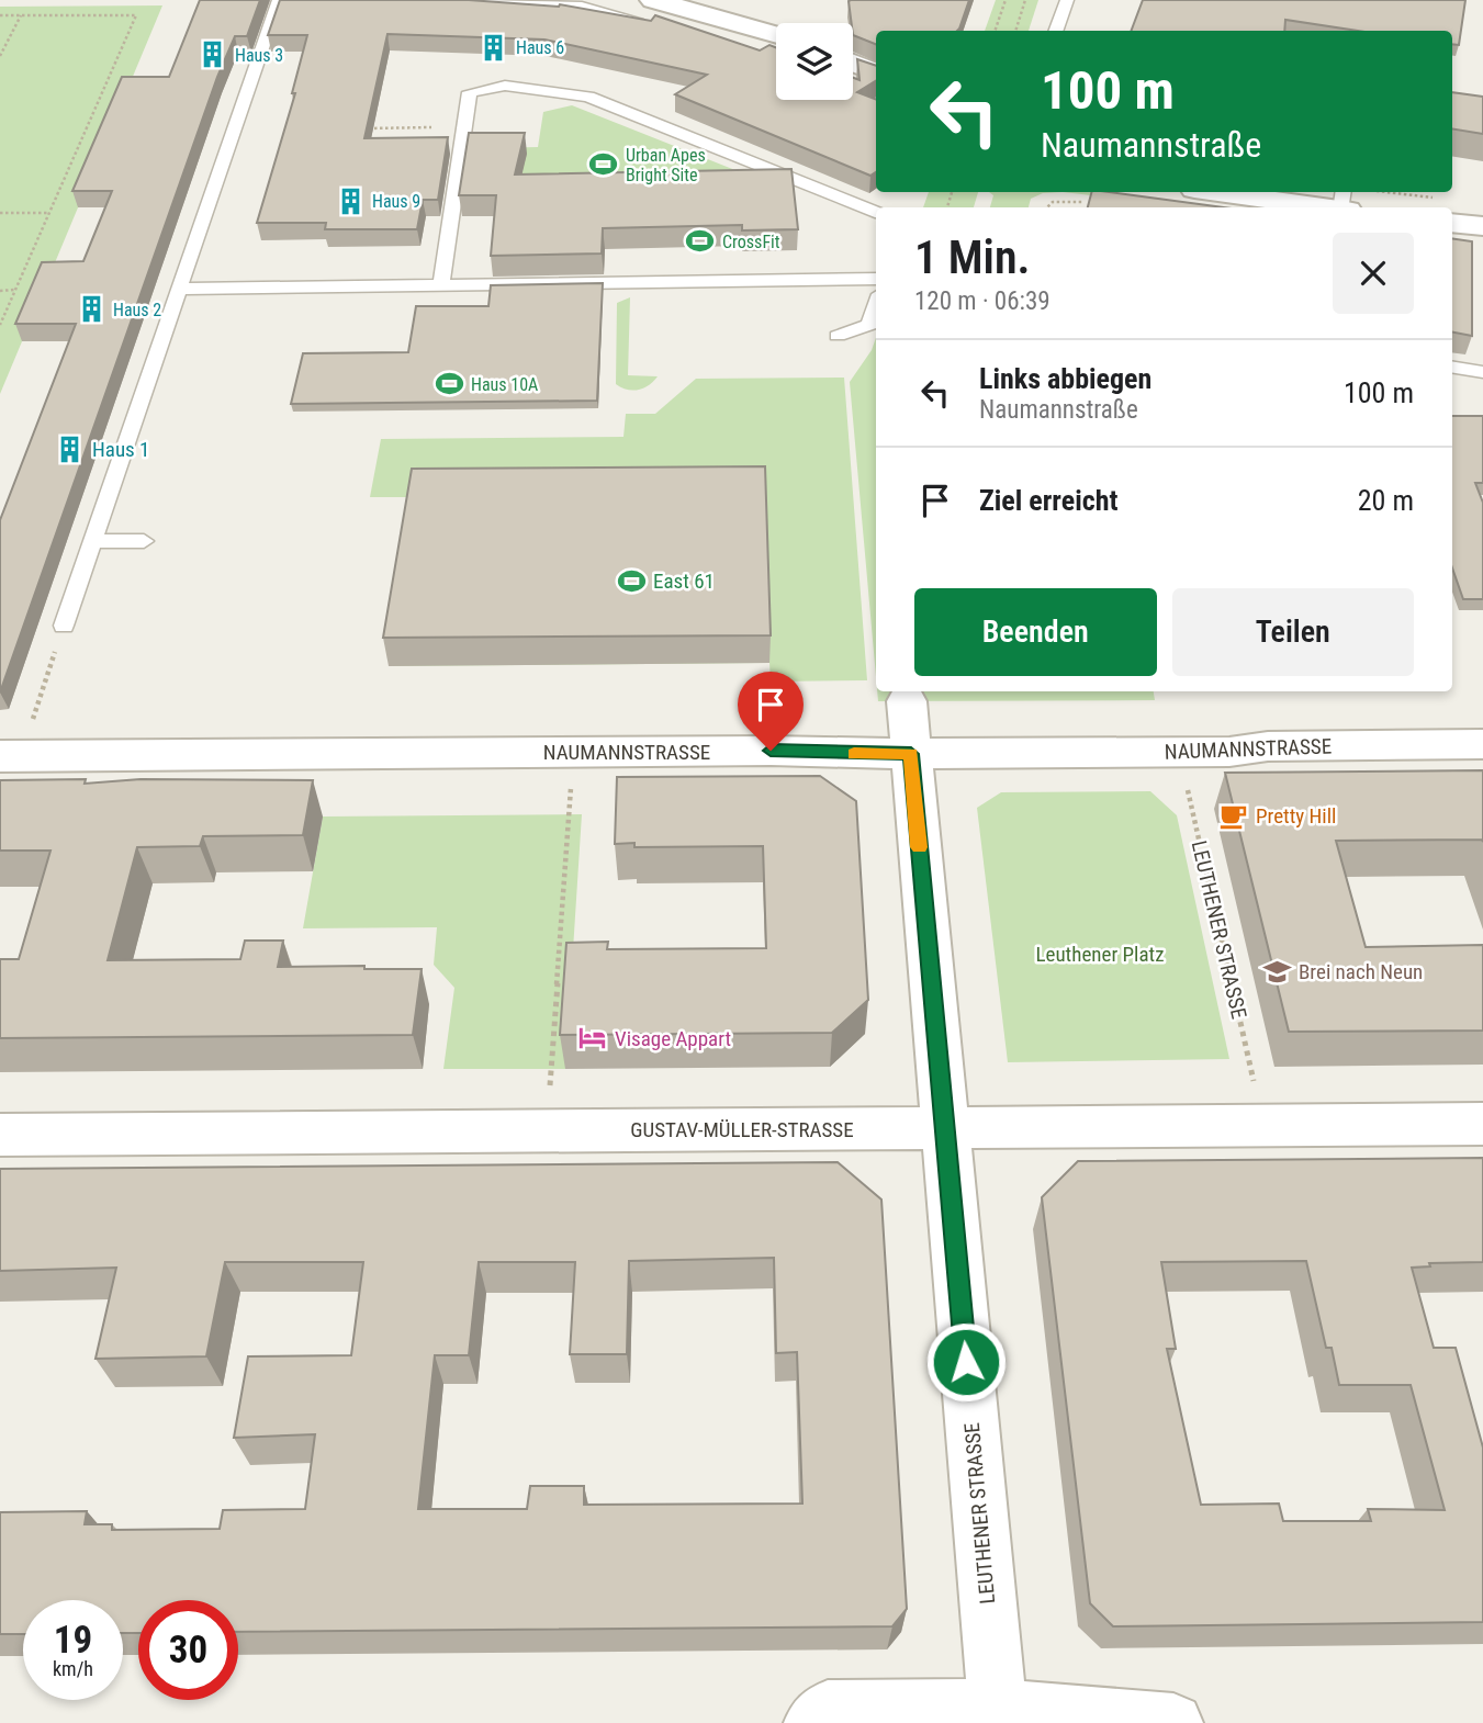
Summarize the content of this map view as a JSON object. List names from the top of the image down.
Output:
{
  "streets": {
    "street": ["NAUMANNSTRASSE", "LEUTHENER STRASSE", "GUSTAV-MÜLLER-STRASSE"]
  },
  "crossings": [
    ["NAUMANNSTRASSE", "LEUTHENER STRASSE"],
    ["LEUTHENER STRASSE", "GUSTAV-MÜLLER-STRASSE"]
  ],
  "parks": ["Leuthener Platz"],
  "places": {
    "building": [
      "Haus 6",
      "Haus 3",
      "Haus 9",
      "Haus 2",
      "Haus 1"
    ],
    "sports": [
      "Urban Apes Bright Site",
      "CrossFit",
      "Haus 10A",
      "East 61"
    ],
    "cafe": ["Pretty Hill"],
    "school or university": ["Brei nach Neun"],
    "hotel": ["Visage Appart"]
  },
  "page": {
    "turn": ["100 m", "Naumannstraße"],
    "heading": ["1 Min.", "120 m · 06:39"],
    "list": [
      {
        "name": "Links abbiegen",
        "note": "Naumannstraße",
        "value": "100 m"
      },
      {
        "name": "Ziel erreicht",
        "value": "20 m"
      }
    ],
    "buttons": ["Beenden", "Teilen"],
    "speed": "19 km/h",
    "limit": "30"
  }
}
